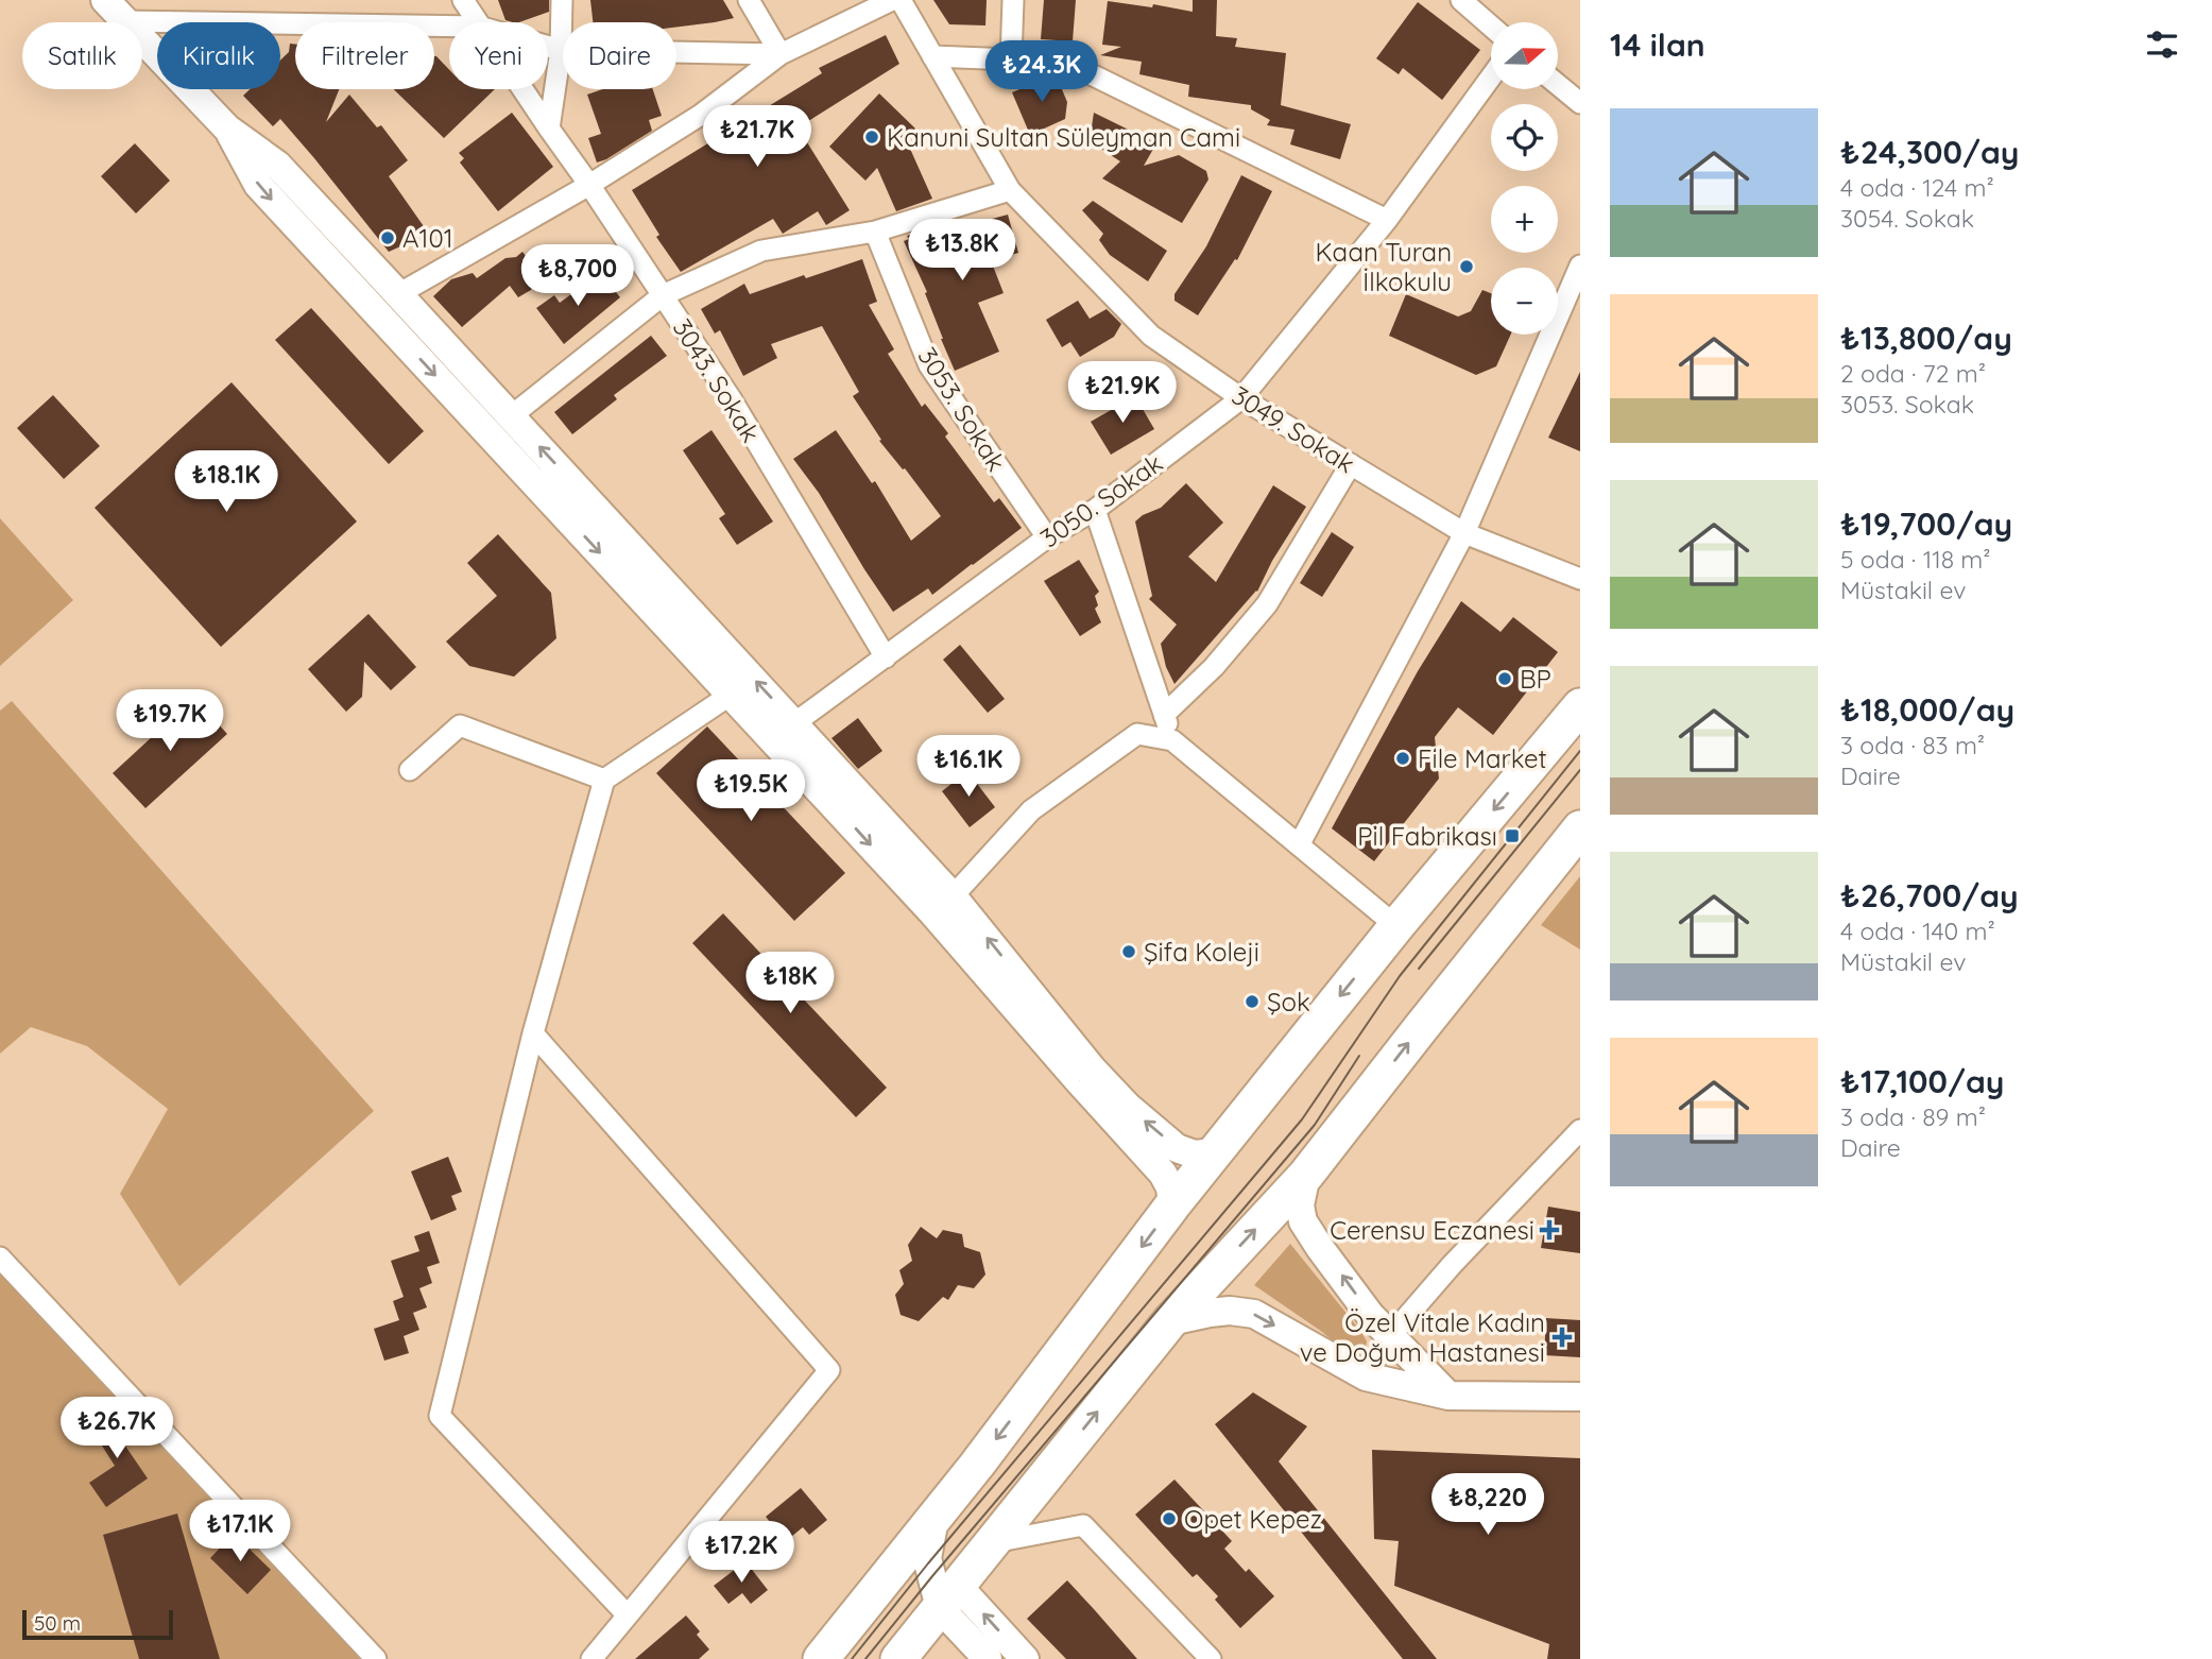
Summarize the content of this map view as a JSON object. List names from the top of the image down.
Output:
{
  "streets": {
    "street": [
      "3043. Sokak",
      "3053. Sokak",
      "3049. Sokak",
      "3050. Sokak"
    ]
  },
  "crossings": [
    ["3043. Sokak", "3050. Sokak"],
    ["3053. Sokak", "3050. Sokak"],
    ["3049. Sokak", "3050. Sokak"]
  ],
  "places": {
    "other": [
      "Kanuni Sultan Süleyman Cami",
      "A101",
      "Kaan Turan İlkokulu",
      "BP",
      "File Market",
      "Şifa Koleji",
      "Şok",
      "Opet Kepez"
    ],
    "transit": ["Pil Fabrikası"],
    "health": ["Cerensu Eczanesi", "Özel Vitale Kadın ve Doğum Hastanesi"]
  },
  "scale_bar": "50 m",
  "north": "right",
  "page": {
    "heading": "14 ilan",
    "map_buttons": ["+", "−"],
    "chip": [
      "Satılık",
      "Kiralık",
      "Filtreler",
      "Yeni",
      "Daire"
    ],
    "price": [
      "₺24.3K",
      "₺21.7K",
      "₺13.8K",
      "₺8,700",
      "₺21.9K",
      "₺18.1K",
      "₺19.7K",
      "₺16.1K",
      "₺19.5K",
      "₺18K",
      "₺26.7K",
      "₺8,220",
      "₺17.1K",
      "₺17.2K"
    ],
    "list": [
      {
        "name": "₺24,300/ay",
        "note": "4 oda · 124 m² · 3054. Sokak"
      },
      {
        "name": "₺13,800/ay",
        "note": "2 oda · 72 m² · 3053. Sokak"
      },
      {
        "name": "₺19,700/ay",
        "note": "5 oda · 118 m² · Müstakil ev"
      },
      {
        "name": "₺18,000/ay",
        "note": "3 oda · 83 m² · Daire"
      },
      {
        "name": "₺26,700/ay",
        "note": "4 oda · 140 m² · Müstakil ev"
      },
      {
        "name": "₺17,100/ay",
        "note": "3 oda · 89 m² · Daire"
      }
    ],
    "scale": "50 m"
  }
}
